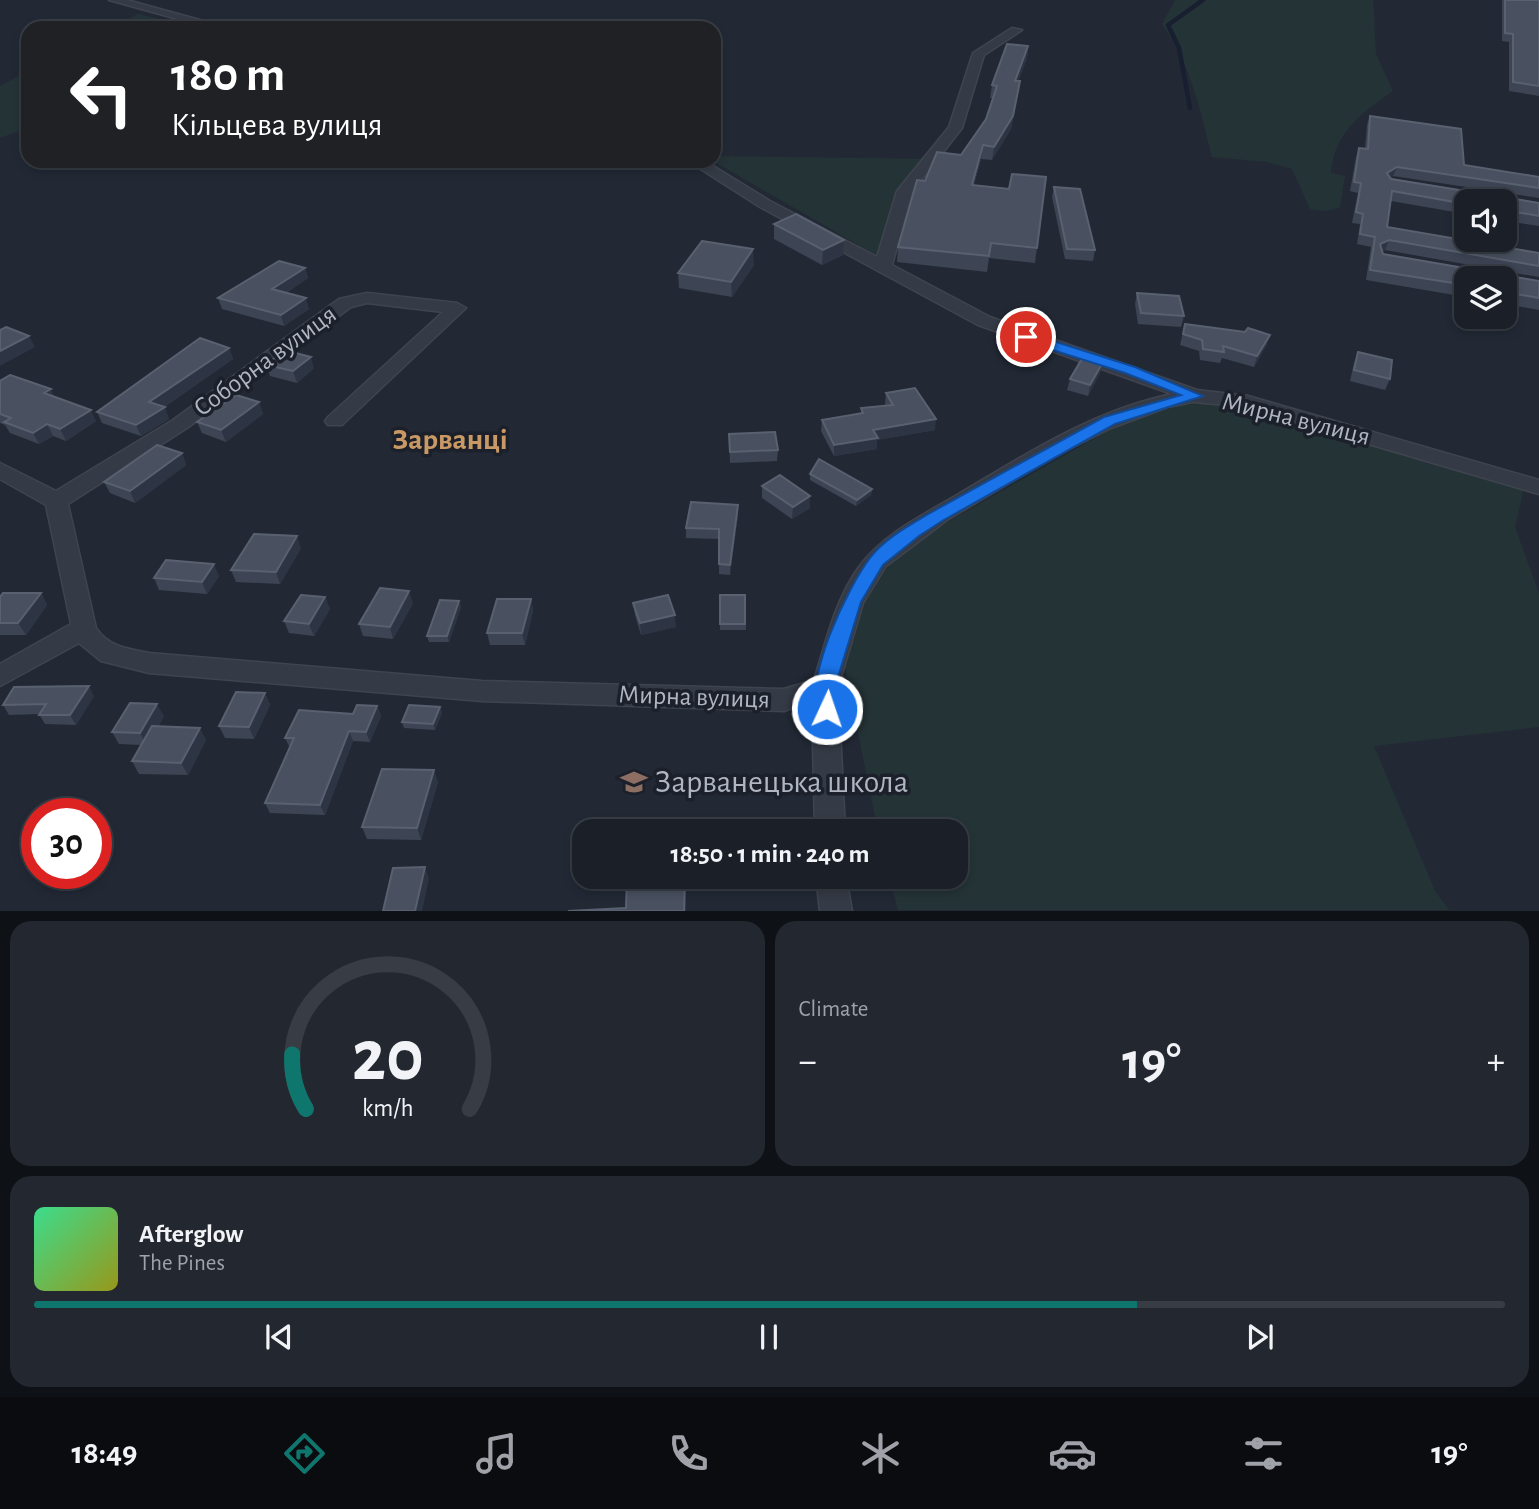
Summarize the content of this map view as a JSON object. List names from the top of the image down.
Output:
{
  "streets": {
    "street": ["Соборна вулиця", "Мирна вулиця"]
  },
  "crossings": [
    ["Соборна вулиця", "Мирна вулиця"]
  ],
  "districts": ["Зарванці"],
  "places": {
    "school or university": ["Зарванецька школа"]
  },
  "page": {
    "turn": ["180 m", "Кільцева вулиця"],
    "limit": "30",
    "trip": "18:50 · 1 min · 240 m",
    "tile": "Climate",
    "heat": ["−", "19°", "+"],
    "song": ["Afterglow", "The Pines"],
    "tabs": ["18:49", "19°"],
    "gauge": ["20", "km/h"]
  }
}
